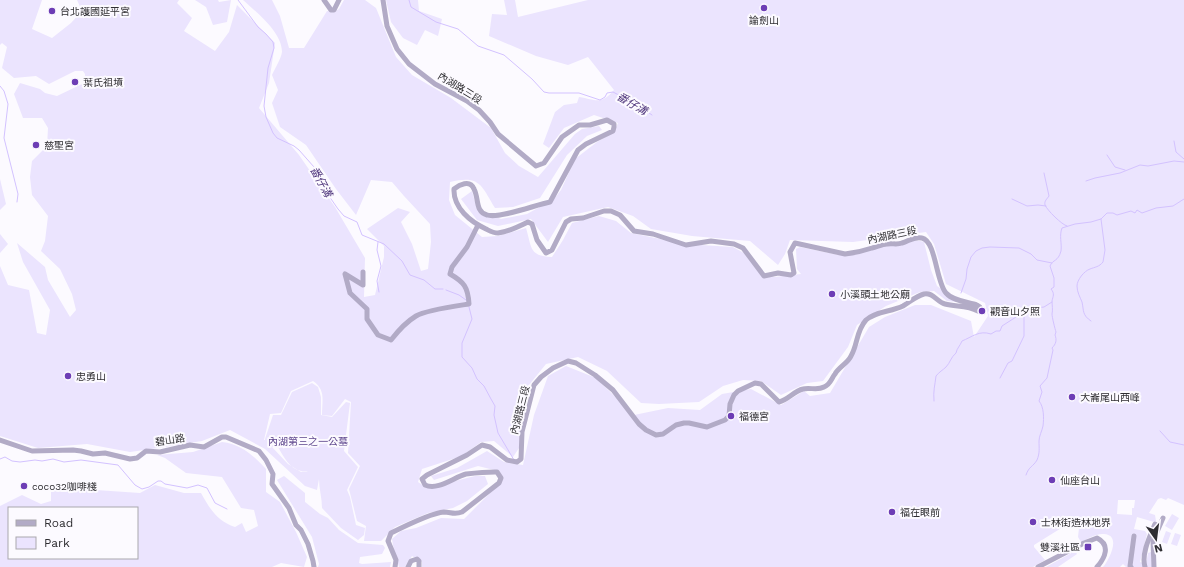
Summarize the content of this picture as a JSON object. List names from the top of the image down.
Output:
{
  "streets": {
    "street": ["內湖路三段", "碧山路"]
  },
  "water": ["番仔溝"],
  "parks": ["內湖第三之一公墓"],
  "places": {
    "other": [
      "論劍山",
      "台北護國延平宮",
      "葉氏祖墳",
      "慈聖宮",
      "小溪頭土地公廟",
      "觀音山夕照",
      "忠勇山",
      "大崙尾山西峰",
      "福德宮",
      "仙座台山",
      "coco32咖啡棧",
      "福在眼前",
      "士林街造林地界"
    ],
    "transit": ["雙溪社區"]
  },
  "legend": ["Road", "Park"],
  "north": "bottom"
}
